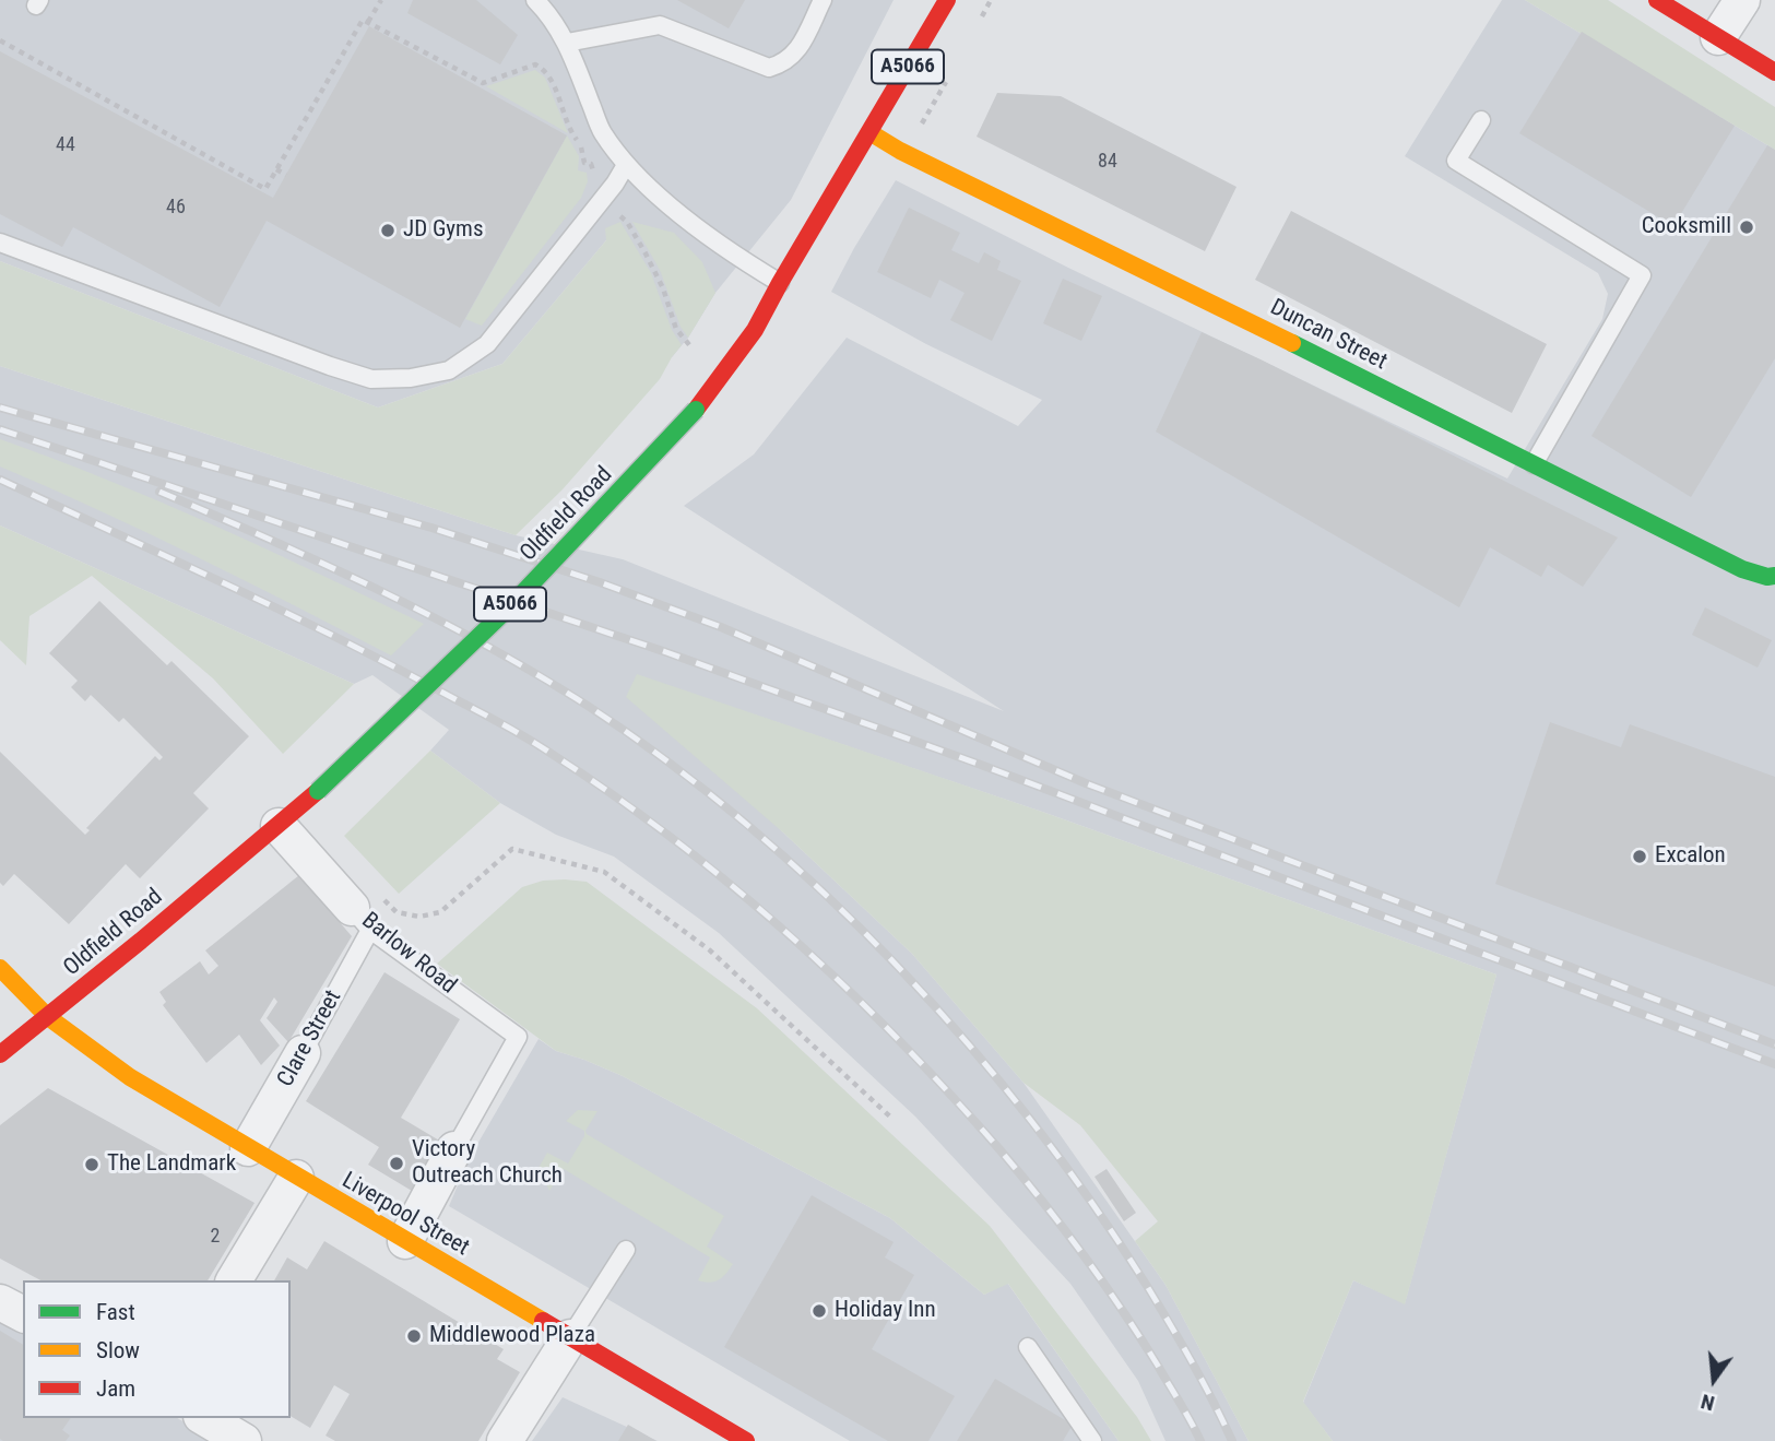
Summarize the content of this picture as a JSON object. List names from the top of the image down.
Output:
{
  "streets": {
    "main road": [
      "A5066",
      "Duncan Street",
      "Oldfield Road",
      "Liverpool Street"
    ],
    "street": ["Barlow Road", "Clare Street"]
  },
  "crossings": [
    ["Duncan Street", "Oldfield Road"],
    ["Oldfield Road", "Barlow Road"],
    ["Oldfield Road", "Liverpool Street"],
    ["Barlow Road", "Clare Street"],
    ["Clare Street", "Liverpool Street"]
  ],
  "places": [
    "Cooksmill",
    "JD Gyms",
    "Excalon",
    "Victory Outreach Church",
    "The Landmark",
    "Holiday Inn",
    "Middlewood Plaza"
  ],
  "house_numbers": [
    "44",
    "84",
    "46",
    "2"
  ],
  "legend": ["Fast", "Slow", "Jam"],
  "north": "bottom"
}
